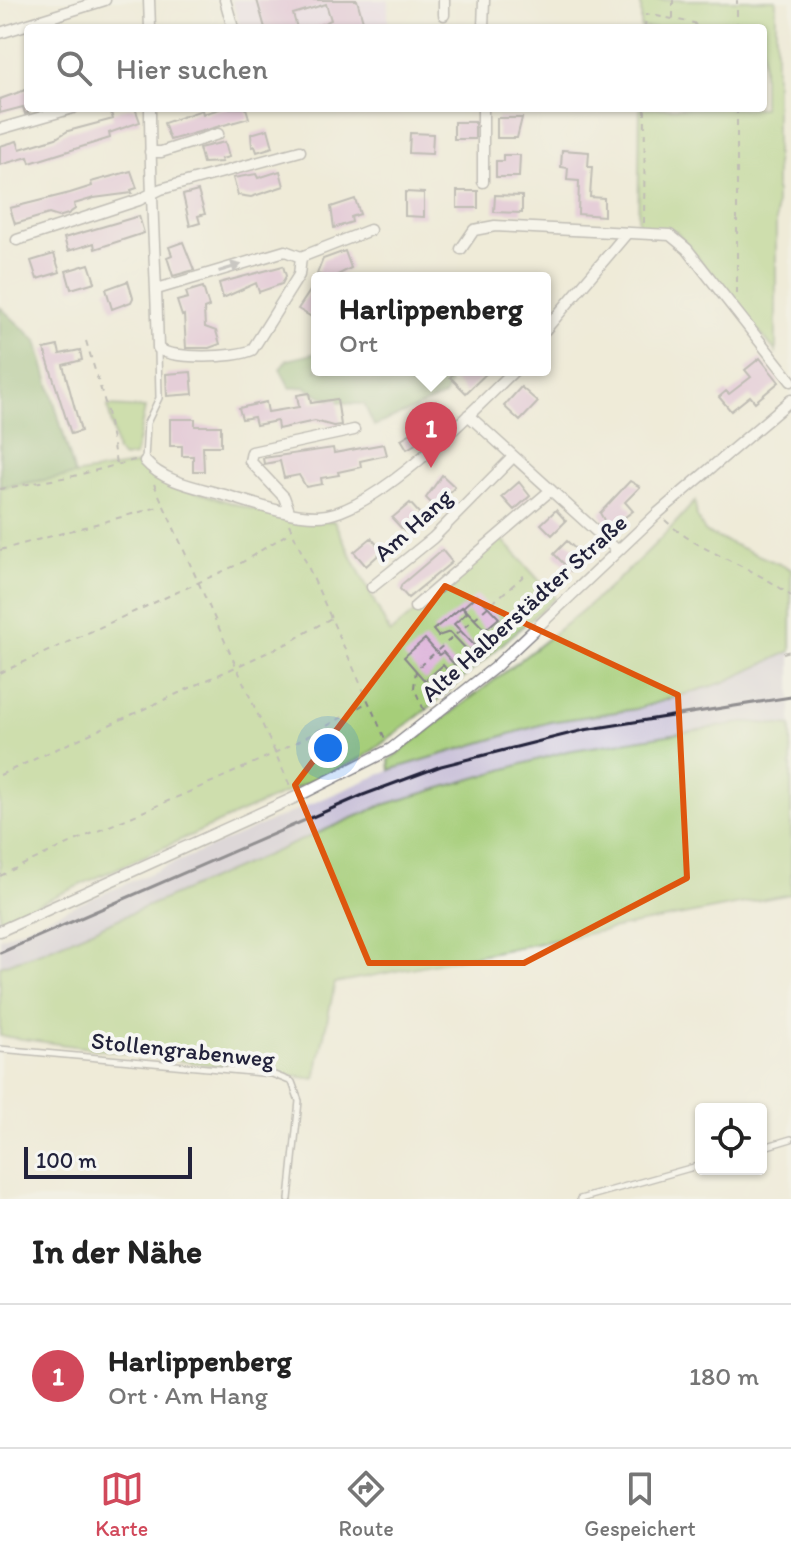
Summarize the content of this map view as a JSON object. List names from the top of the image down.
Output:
{
  "streets": {
    "street": ["Am Hang", "Alte Halberstädter Straße"],
    "lane": ["Stollengrabenweg"]
  },
  "scale_bar": "100 m",
  "page": {
    "search": "Hier suchen",
    "popup": ["Harlippenberg", "Ort"],
    "pins": "1",
    "scale": "100 m",
    "heading": "In der Nähe",
    "list": [
      {
        "mark": "1",
        "name": "Harlippenberg",
        "note": "Ort · Am Hang",
        "value": "180 m"
      }
    ],
    "nav": ["Karte", "Route", "Gespeichert"]
  }
}
